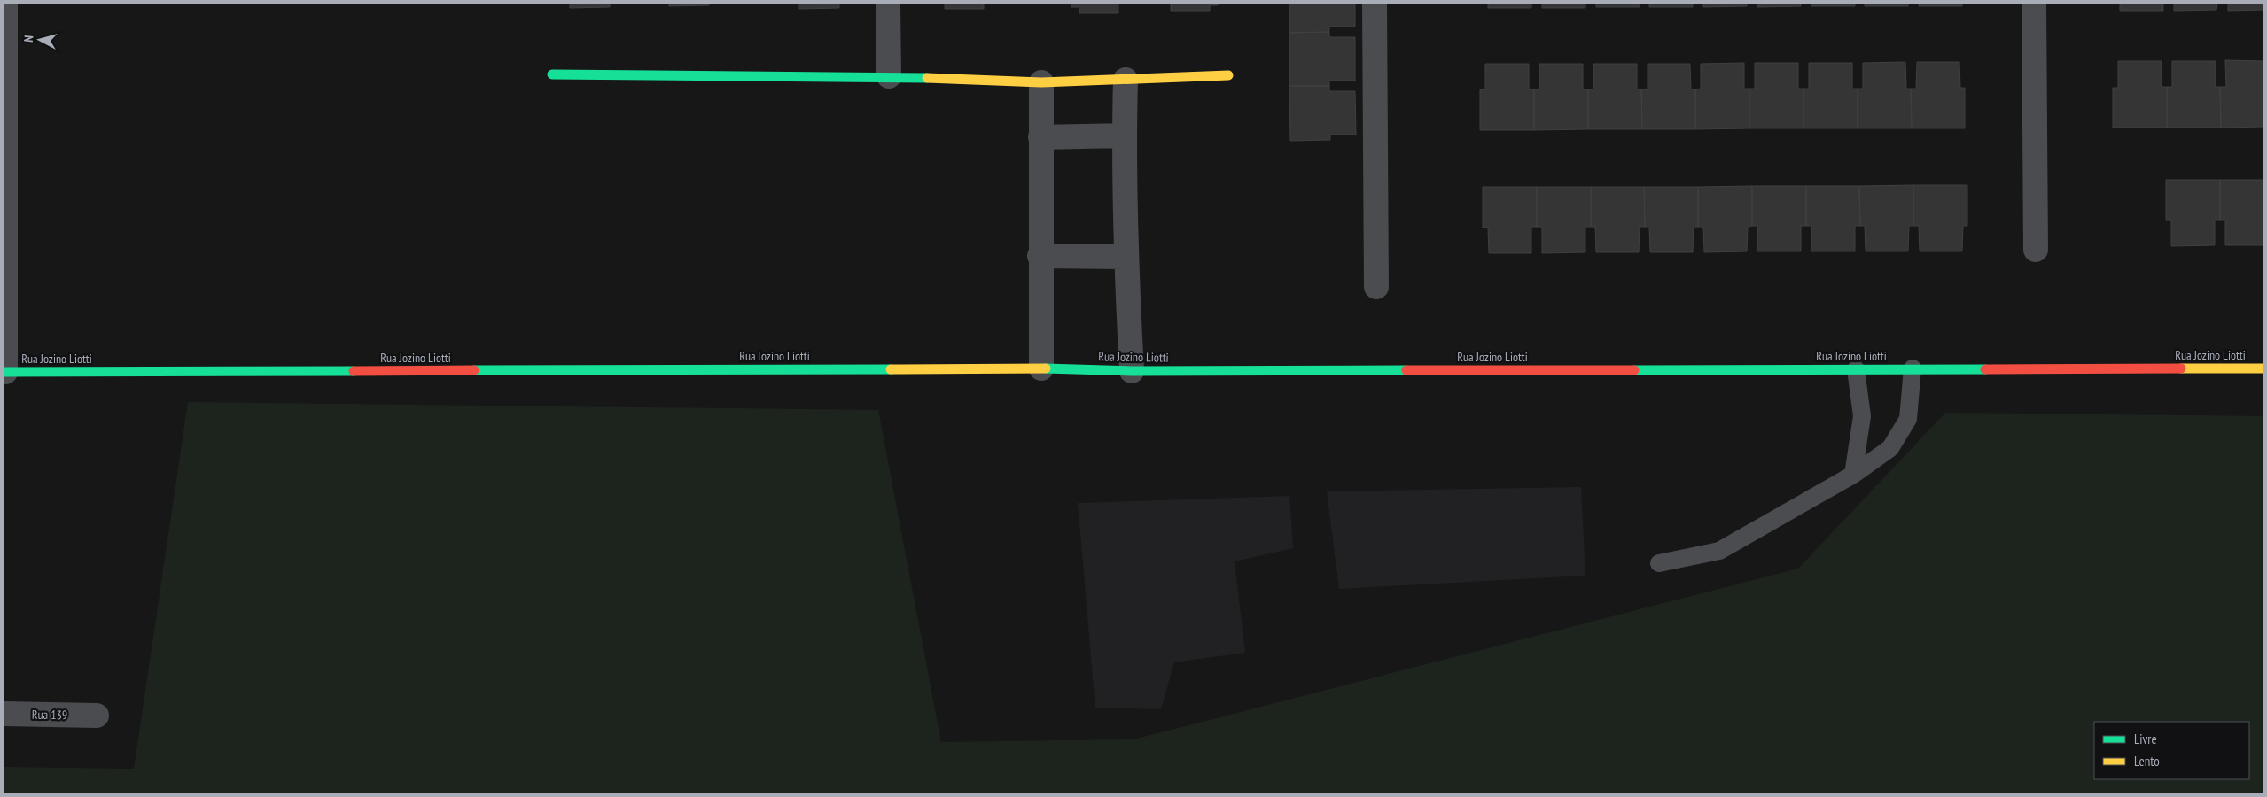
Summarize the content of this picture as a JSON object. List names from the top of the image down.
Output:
{
  "streets": {
    "street": ["Rua Jozino Liotti", "Rua 139"]
  },
  "legend": ["Livre", "Lento"],
  "north": "left"
}
